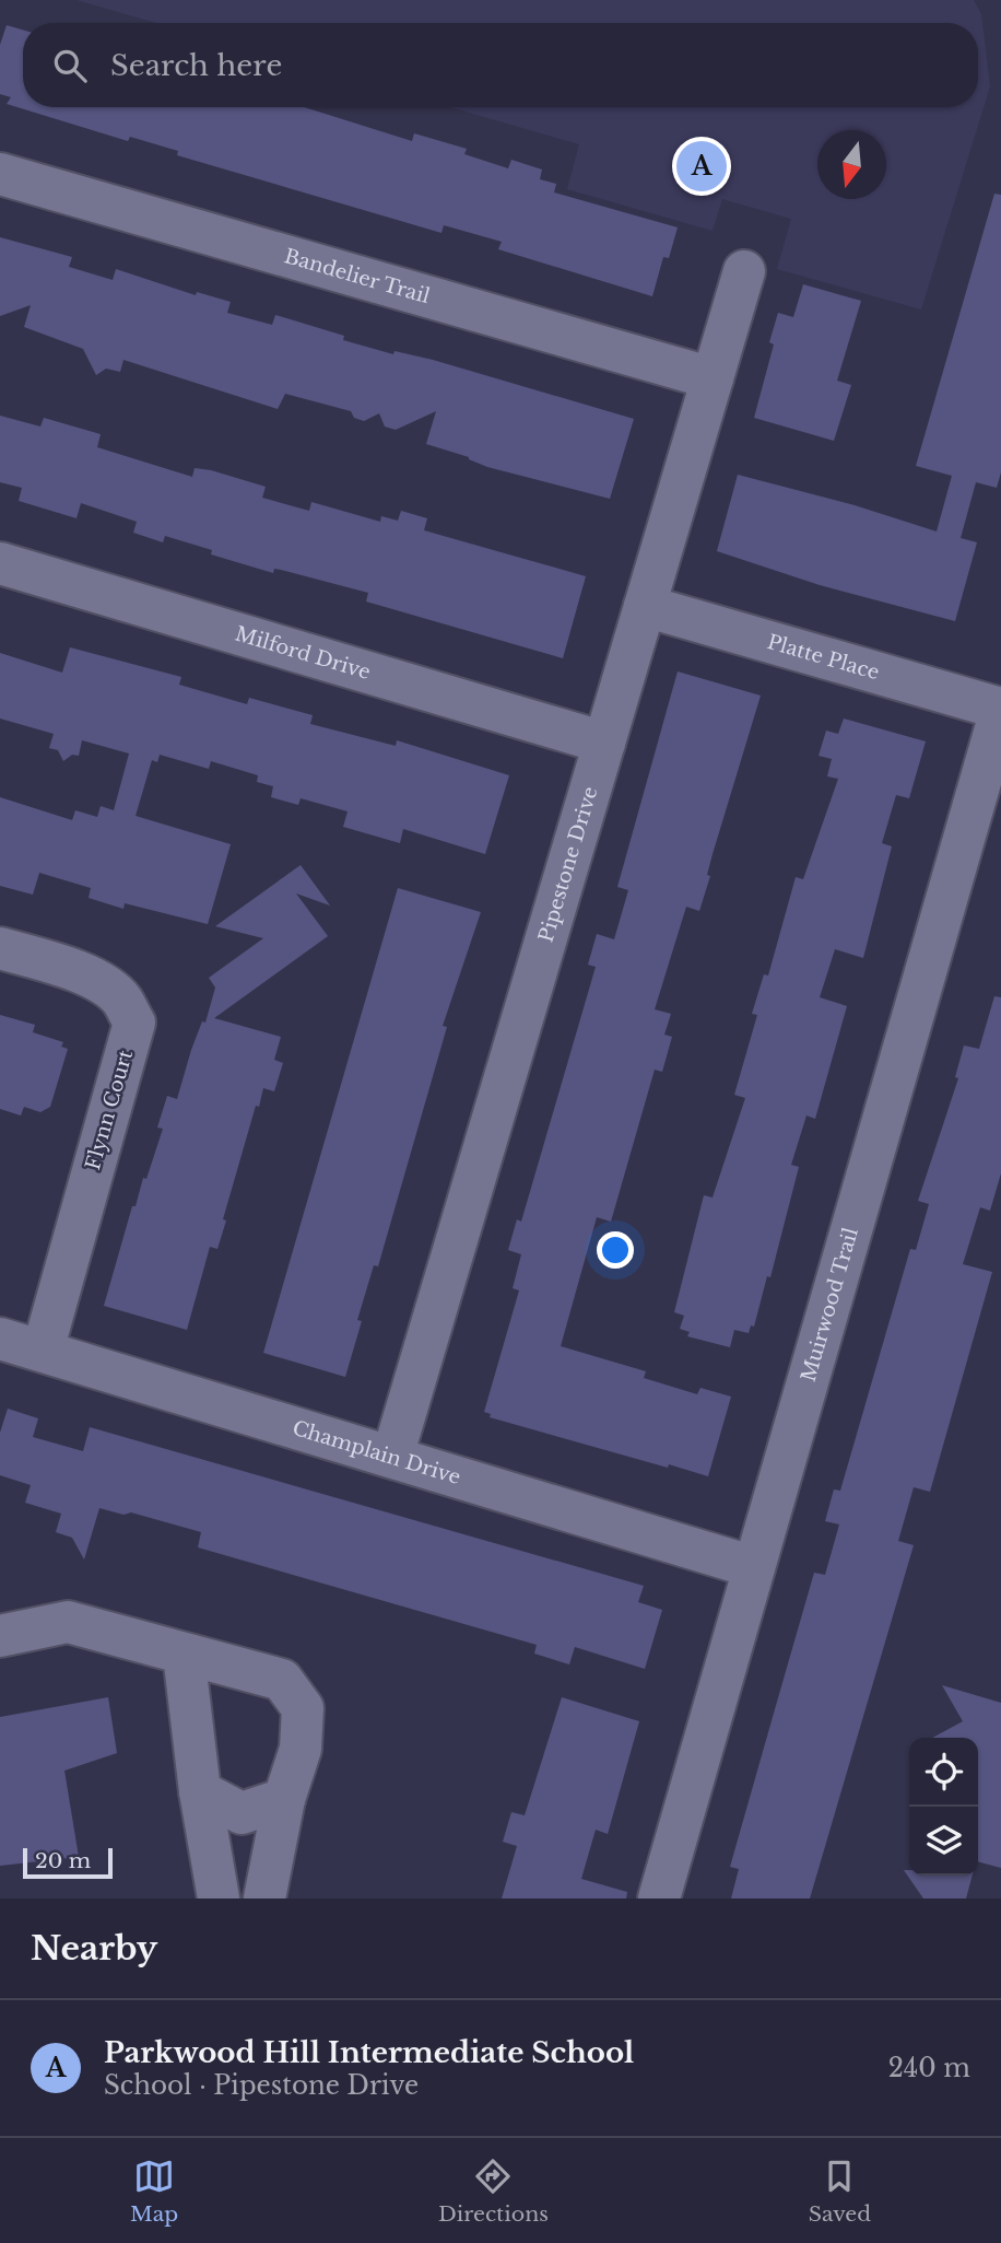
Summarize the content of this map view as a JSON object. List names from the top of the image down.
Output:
{
  "streets": {
    "street": [
      "Bandelier Trail",
      "Milford Drive",
      "Platte Place",
      "Pipestone Drive",
      "Flynn Court",
      "Muirwood Trail",
      "Champlain Drive"
    ]
  },
  "crossings": [
    ["Bandelier Trail", "Pipestone Drive"],
    ["Milford Drive", "Pipestone Drive"],
    ["Platte Place", "Pipestone Drive"],
    ["Platte Place", "Muirwood Trail"],
    ["Pipestone Drive", "Champlain Drive"],
    ["Flynn Court", "Champlain Drive"],
    ["Muirwood Trail", "Champlain Drive"]
  ],
  "scale_bar": "20 m",
  "north": "bottom",
  "page": {
    "search": "Search here",
    "pins": "A",
    "scale": "20 m",
    "heading": "Nearby",
    "list": [
      {
        "mark": "A",
        "name": "Parkwood Hill Intermediate School",
        "note": "School · Pipestone Drive",
        "value": "240 m"
      }
    ],
    "nav": ["Map", "Directions", "Saved"]
  }
}
